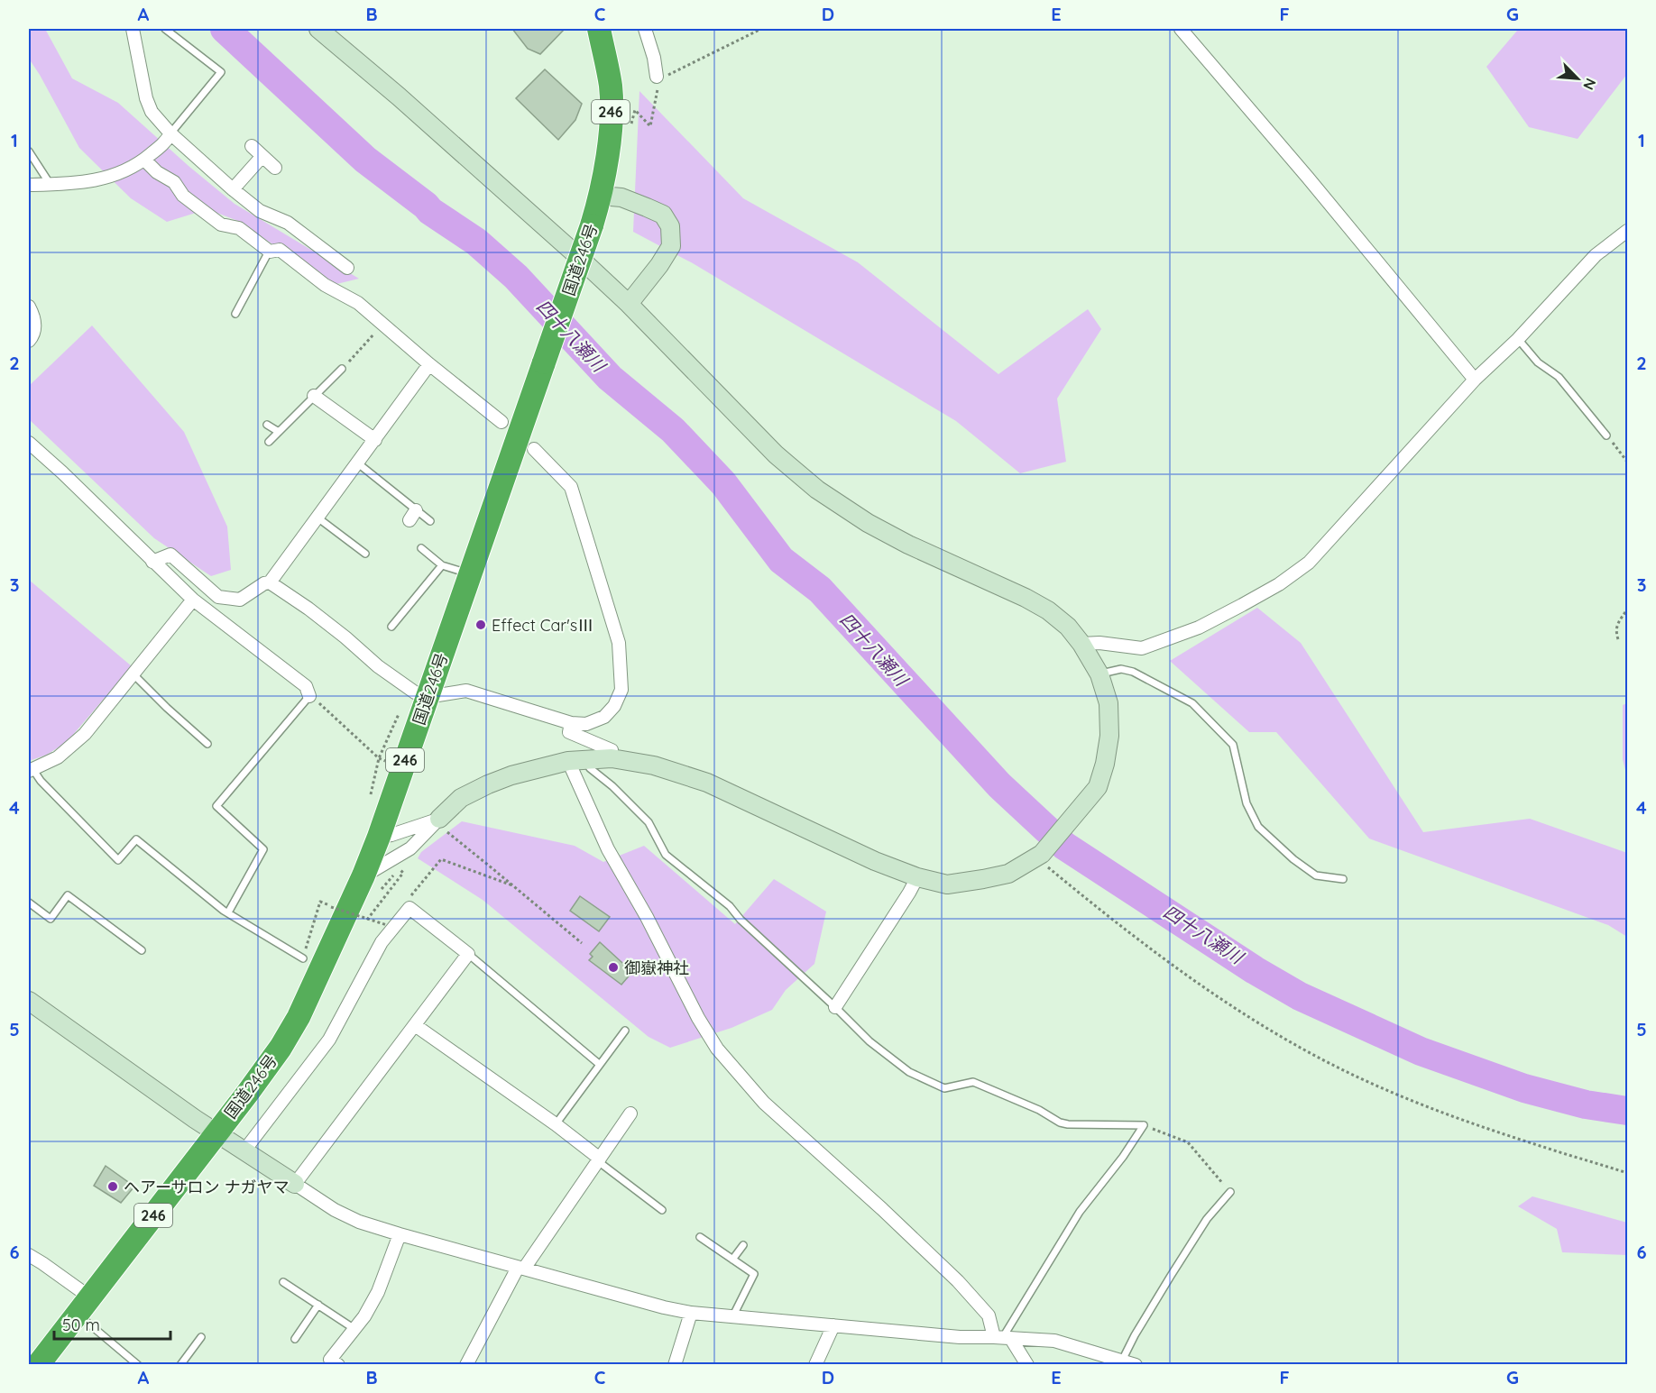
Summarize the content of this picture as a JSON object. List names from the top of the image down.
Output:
{
  "streets": {
    "highway": ["246", "国道246号"]
  },
  "water": ["四十八瀬川"],
  "places": ["Effect Car'sⅢ", "御嶽神社", "ヘアーサロン ナガヤマ"],
  "scale_bar": "50 m",
  "north": "bottom right",
  "grid": {
    "columns": [
      "A",
      "B",
      "C",
      "D",
      "E",
      "F",
      "G"
    ],
    "rows": [
      "1",
      "2",
      "3",
      "4",
      "5",
      "6"
    ]
  }
}
